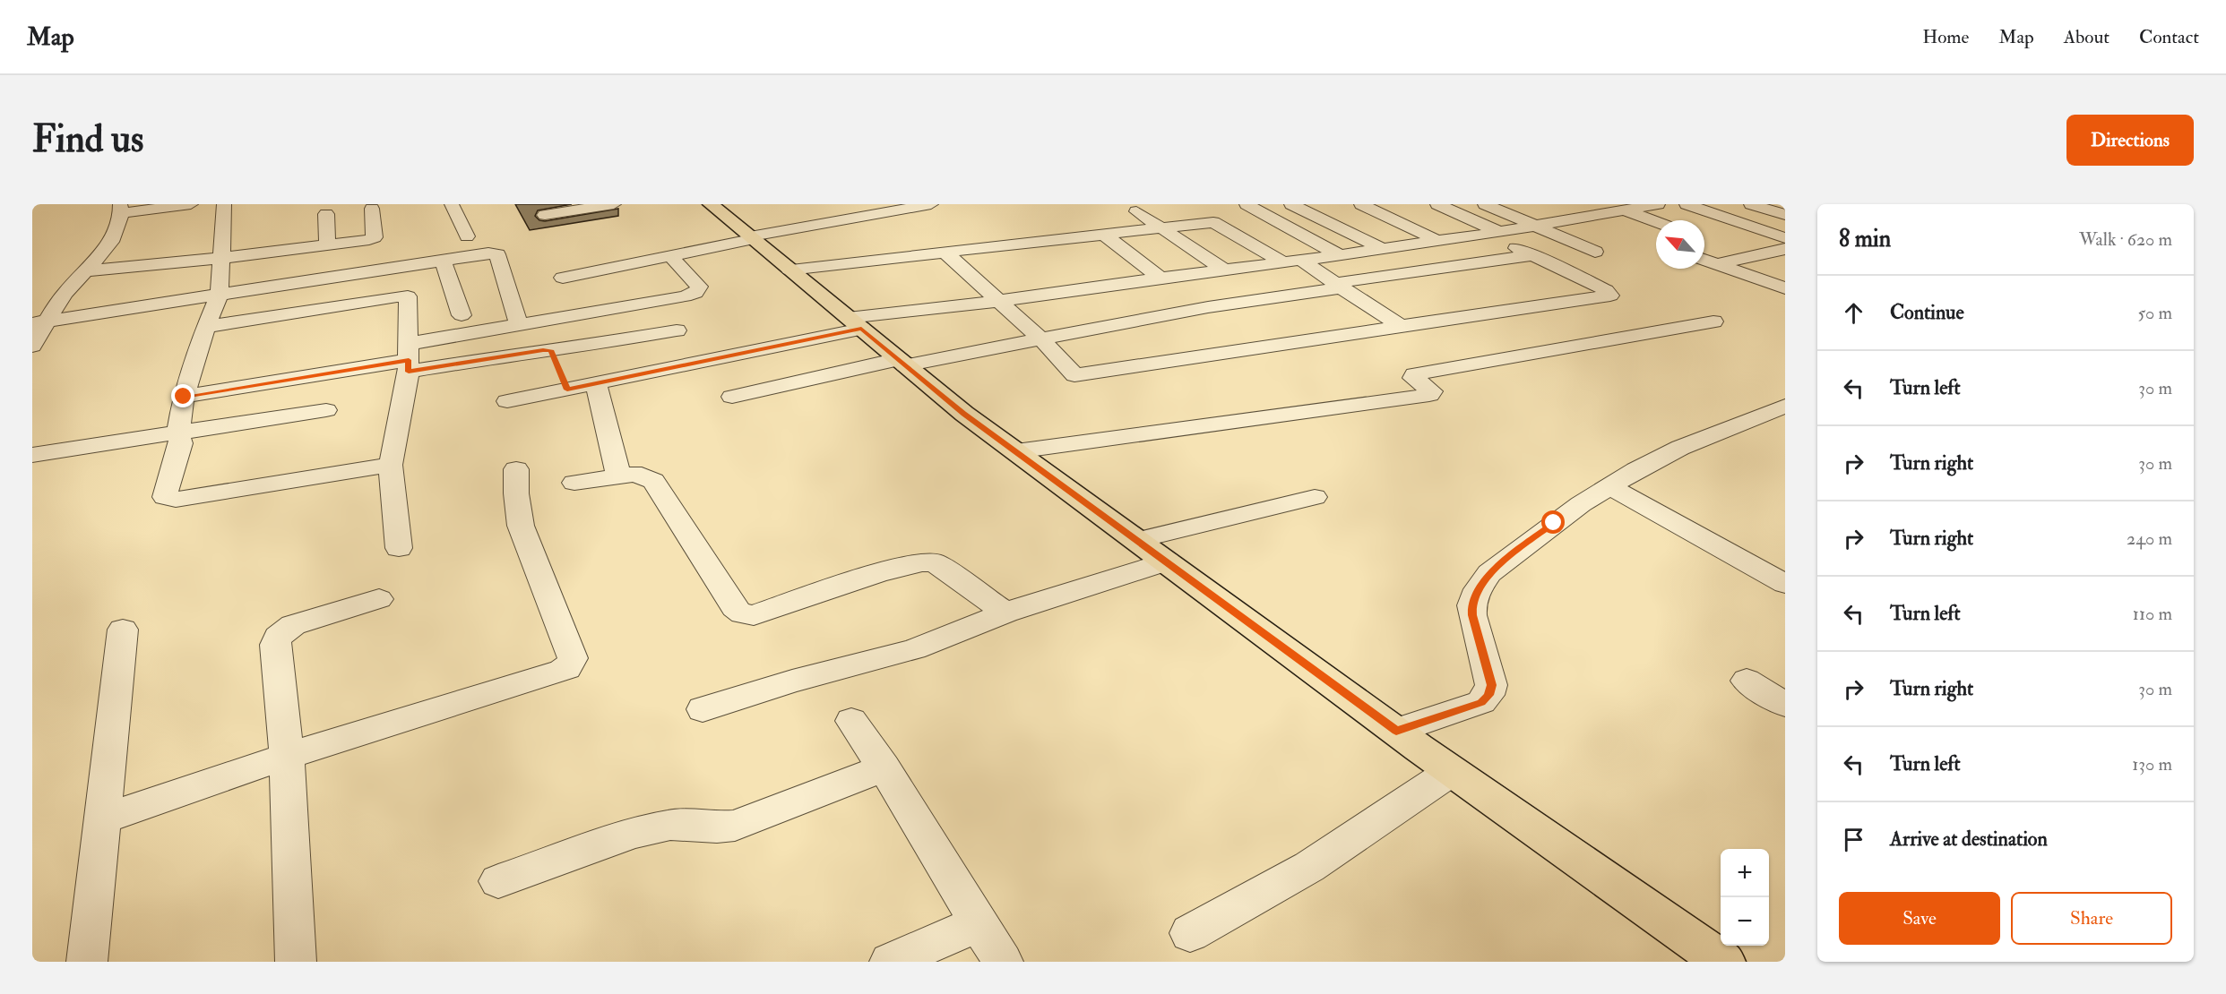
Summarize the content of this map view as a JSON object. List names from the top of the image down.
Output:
{
  "north": "top left",
  "page": {
    "header": "Map",
    "nav": [
      "Home",
      "Map",
      "About",
      "Contact"
    ],
    "buttons": [
      "Directions",
      ["Save", "Share"]
    ],
    "title": "Find us",
    "heading": ["8 min", "Walk · 620 m"],
    "list": [
      ["Continue", "50 m"],
      ["Turn left", "30 m"],
      ["Turn right", "30 m"],
      ["Turn right", "240 m"],
      ["Turn left", "110 m"],
      ["Turn right", "30 m"],
      ["Turn left", "130 m"],
      "Arrive at destination"
    ],
    "map_buttons": ["+", "−"]
  }
}
